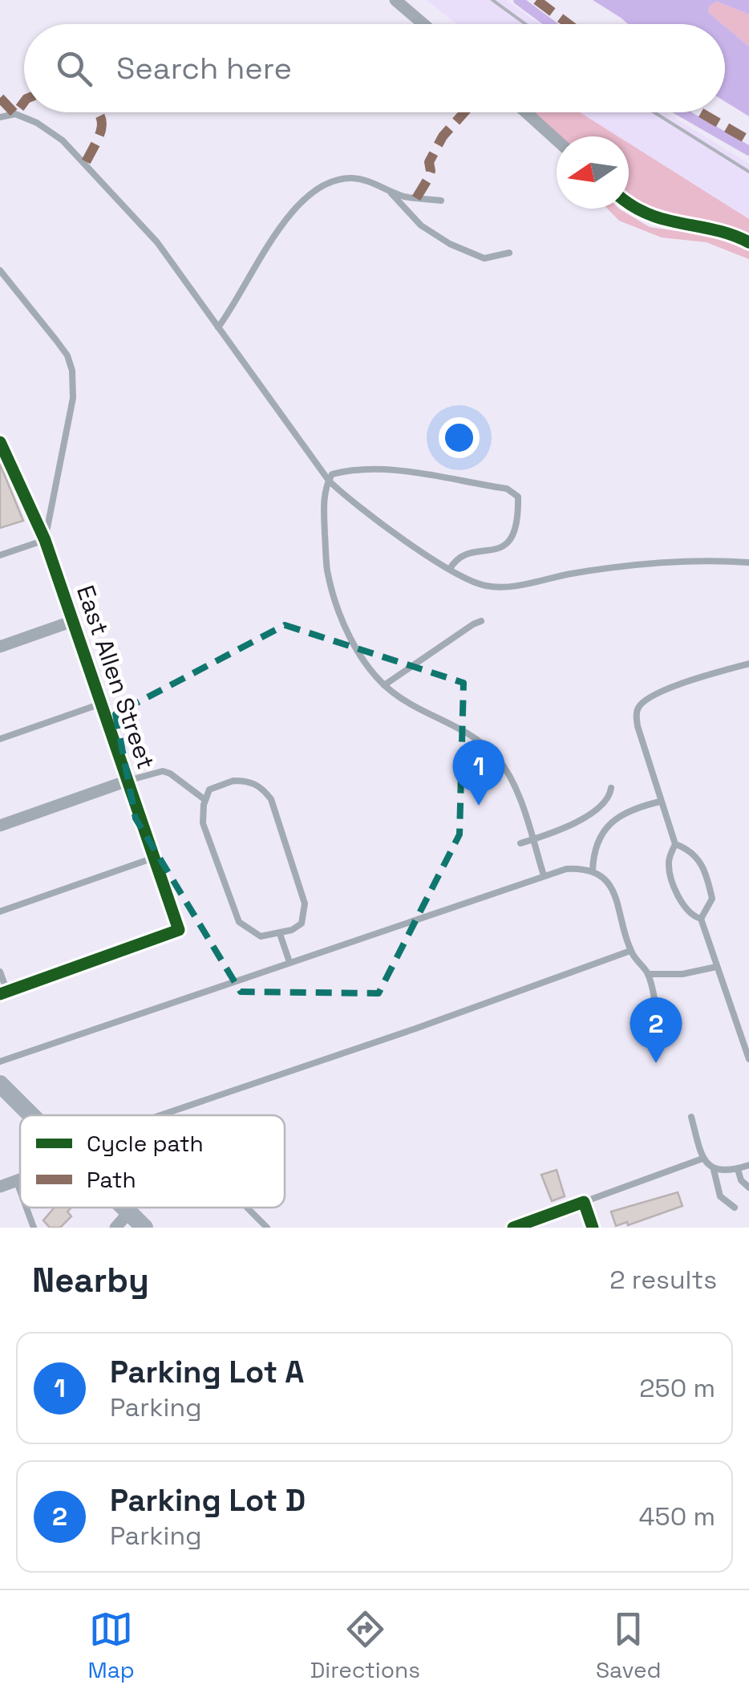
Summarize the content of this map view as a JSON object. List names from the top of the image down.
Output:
{
  "streets": {
    "street": ["East Allen Street"]
  },
  "legend": ["Cycle path", "Path"],
  "north": "left",
  "page": {
    "search": "Search here",
    "pins": ["1", "2"],
    "heading": ["Nearby", "2 results"],
    "list": [
      {
        "mark": "1",
        "name": "Parking Lot A",
        "note": "Parking",
        "value": "250 m"
      },
      {
        "mark": "2",
        "name": "Parking Lot D",
        "note": "Parking",
        "value": "450 m"
      }
    ],
    "nav": ["Map", "Directions", "Saved"]
  }
}
